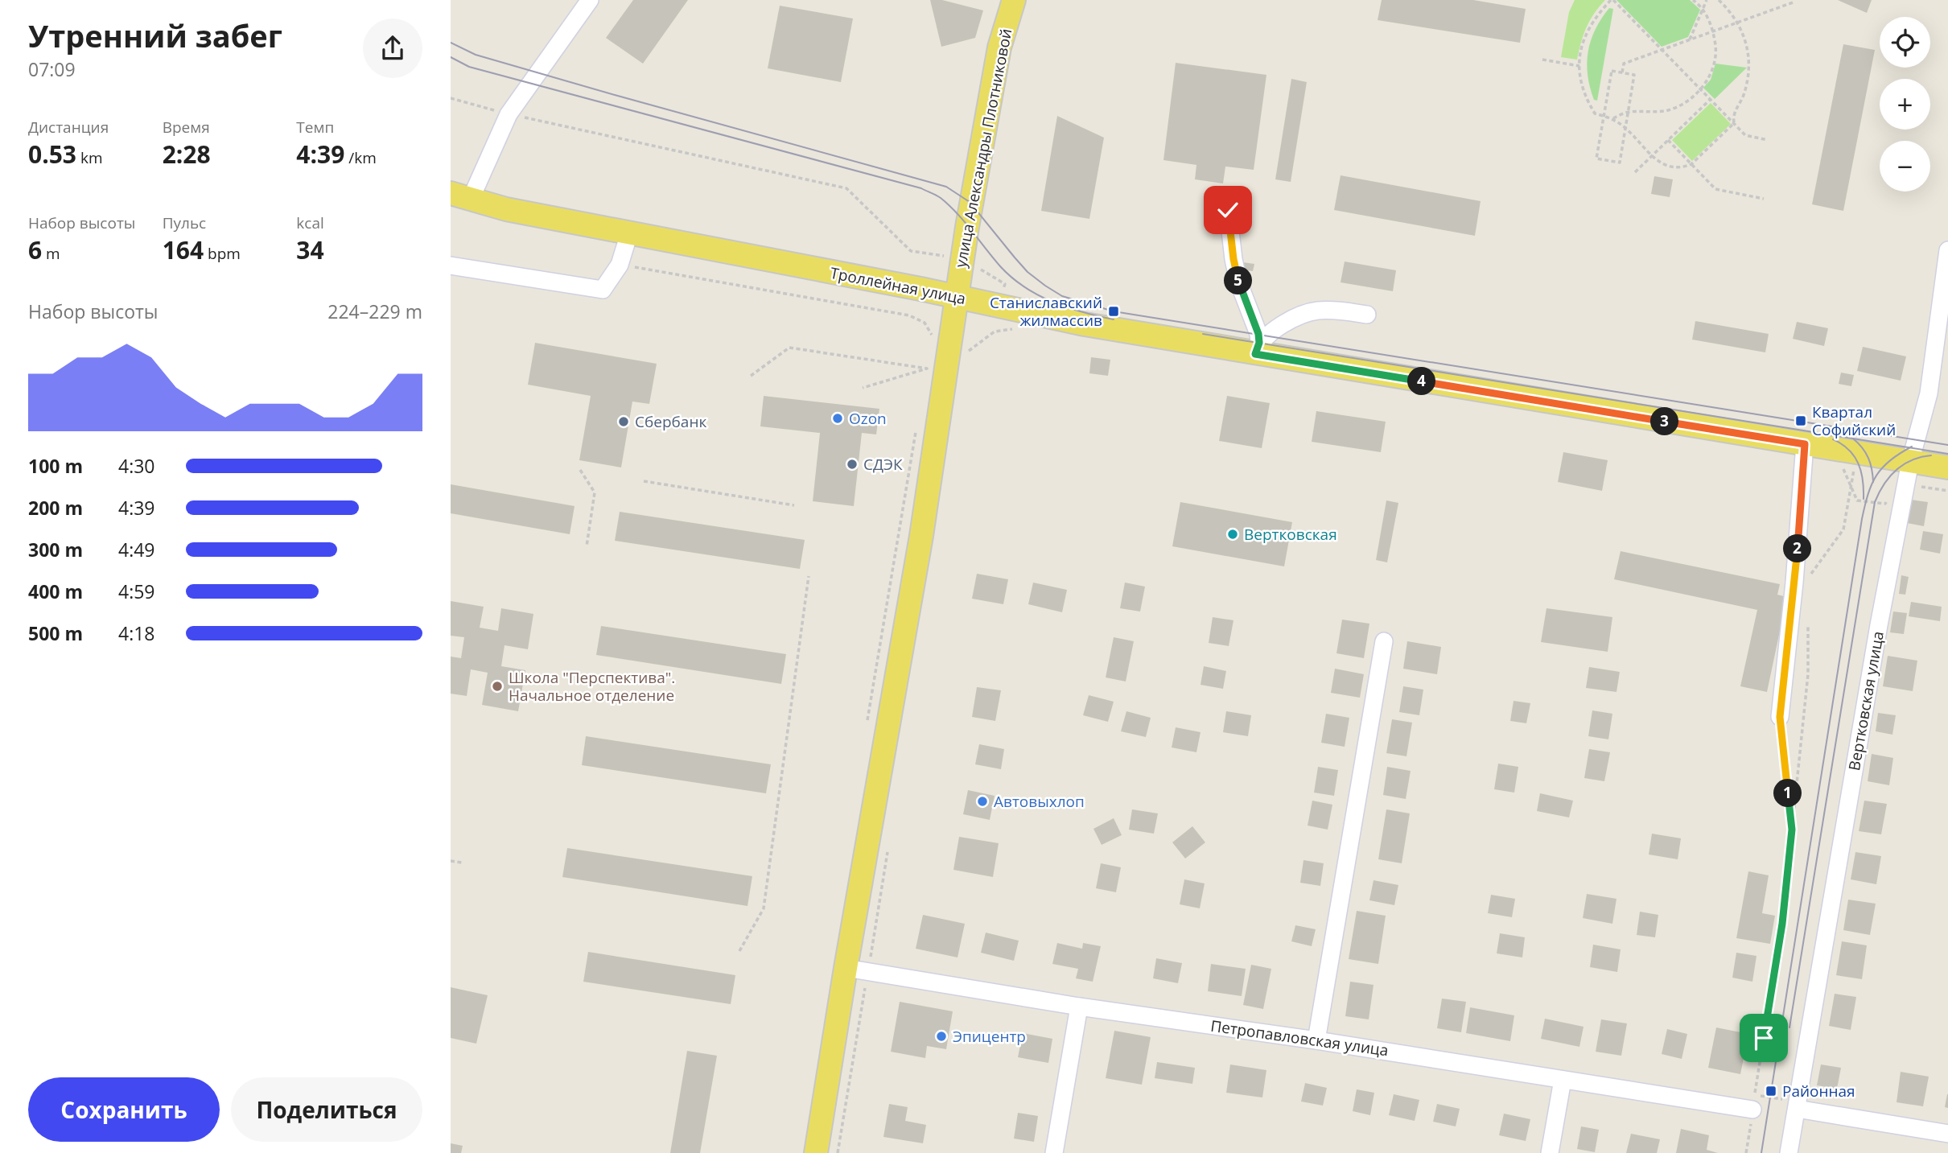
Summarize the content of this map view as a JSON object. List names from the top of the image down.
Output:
{
  "streets": {
    "main road": ["улица Александры Плотниковой", "Троллейная улица"],
    "street": ["Вертковская улица", "Петропавловская улица"]
  },
  "crossings": [
    ["улица Александры Плотниковой", "Троллейная улица"],
    ["улица Александры Плотниковой", "Петропавловская улица"],
    ["Троллейная улица", "Вертковская улица"]
  ],
  "places": {
    "transit": ["Станиславский жилмассив", "Квартал Софийский", "Районная"],
    "other": [
      "Ozon",
      "Сбербанк",
      "СДЭК",
      "Вертковская",
      "Школа \"Перспектива\". Начальное отделение",
      "Автовыхлоп",
      "Эпицентр"
    ]
  },
  "page": {
    "heading": ["Утренний забег", "07:09"],
    "map_buttons": ["+", "−"],
    "stats": [
      ["Дистанция", "0.53 km"],
      ["Время", "2:28"],
      ["Темп", "4:39 /km"],
      ["Набор высоты", "6 m"],
      ["Пульс", "164 bpm"],
      ["kcal", "34"]
    ],
    "pins": [
      "5",
      "4",
      "3",
      "2",
      "1"
    ],
    "chart": ["Набор высоты", "224–229 m"],
    "list": [
      {
        "name": "100 m",
        "note": "4:30"
      },
      {
        "name": "200 m",
        "note": "4:39"
      },
      {
        "name": "300 m",
        "note": "4:49"
      },
      {
        "name": "400 m",
        "note": "4:59"
      },
      {
        "name": "500 m",
        "note": "4:18"
      }
    ],
    "buttons": ["Сохранить", "Поделиться"]
  }
}
